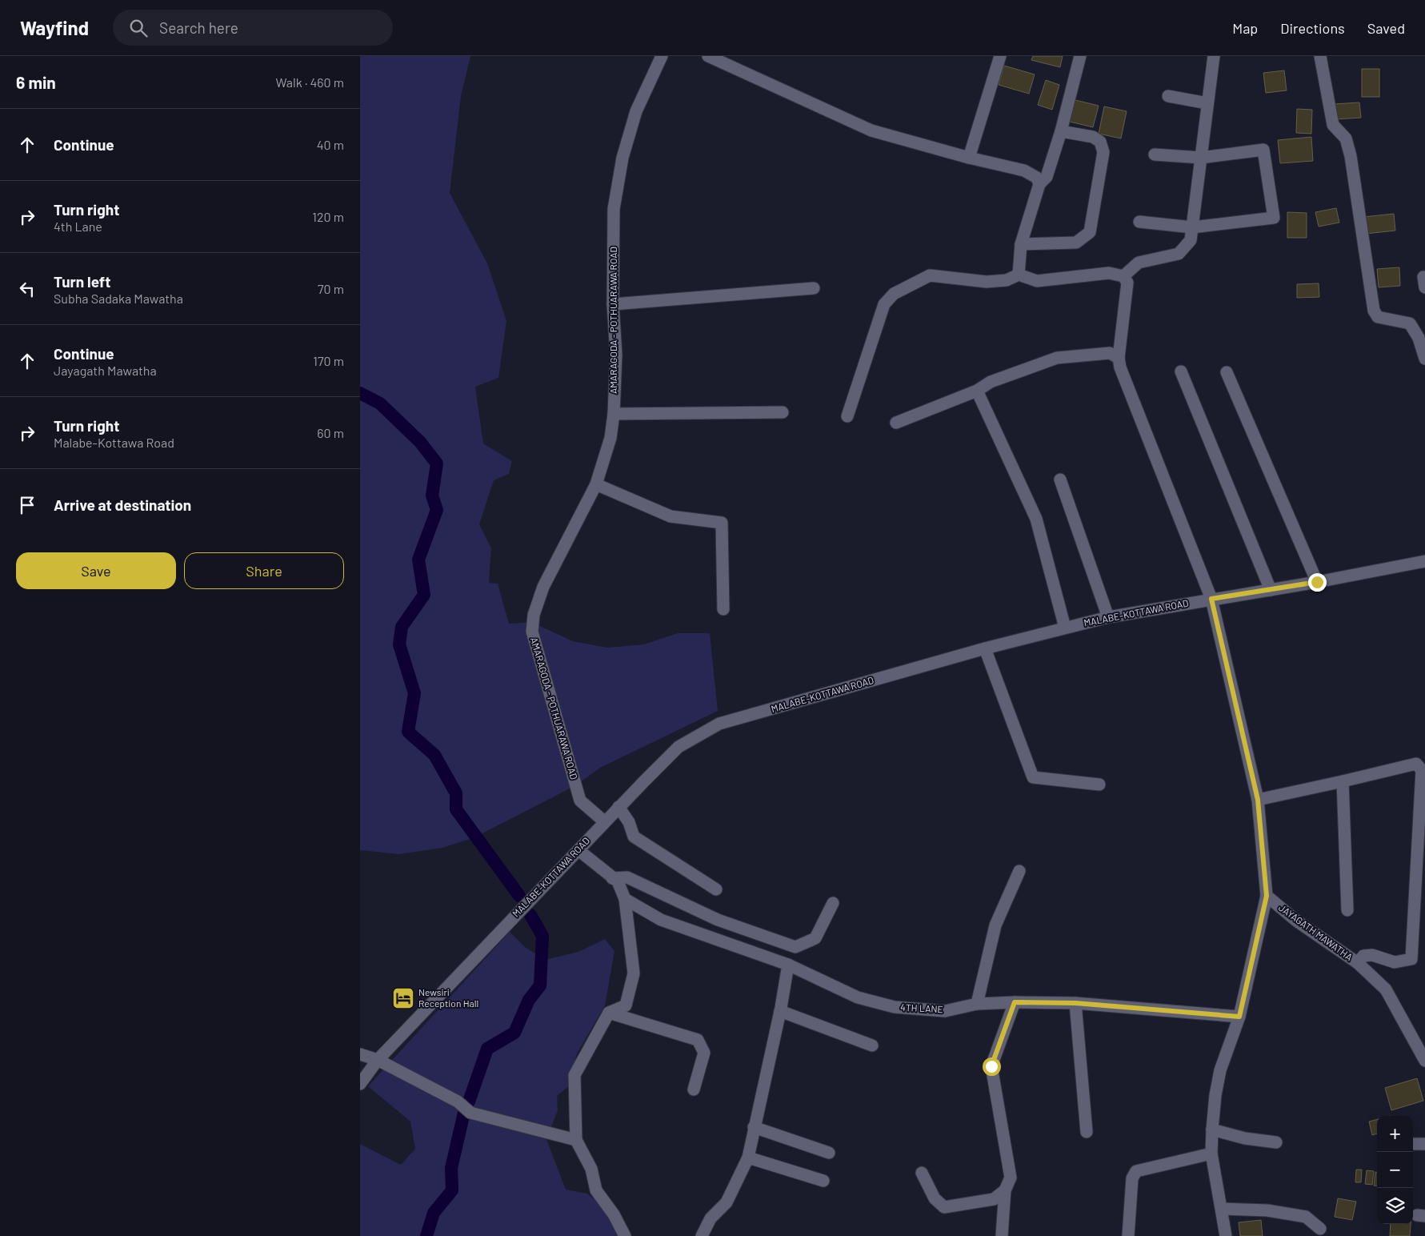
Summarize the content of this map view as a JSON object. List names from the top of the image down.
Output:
{
  "streets": {
    "street": [
      "AMARAGODA - POTHUARAWA ROAD",
      "MALABE-KOTTAWA ROAD",
      "JAYAGATH MAWATHA",
      "4TH LANE"
    ]
  },
  "crossings": [
    ["AMARAGODA - POTHUARAWA ROAD", "MALABE-KOTTAWA ROAD"]
  ],
  "places": {
    "hotel": ["Newsiri Reception Hall"]
  },
  "page": {
    "header": "Wayfind",
    "search": "Search here",
    "nav": ["Map", "Directions", "Saved"],
    "heading": ["6 min", "Walk · 460 m"],
    "list": [
      ["Continue", "40 m"],
      ["Turn right", "4th Lane", "120 m"],
      ["Turn left", "Subha Sadaka Mawatha", "70 m"],
      ["Continue", "Jayagath Mawatha", "170 m"],
      ["Turn right", "Malabe-Kottawa Road", "60 m"],
      "Arrive at destination"
    ],
    "buttons": ["Save", "Share"],
    "map_buttons": ["+", "−"]
  }
}
